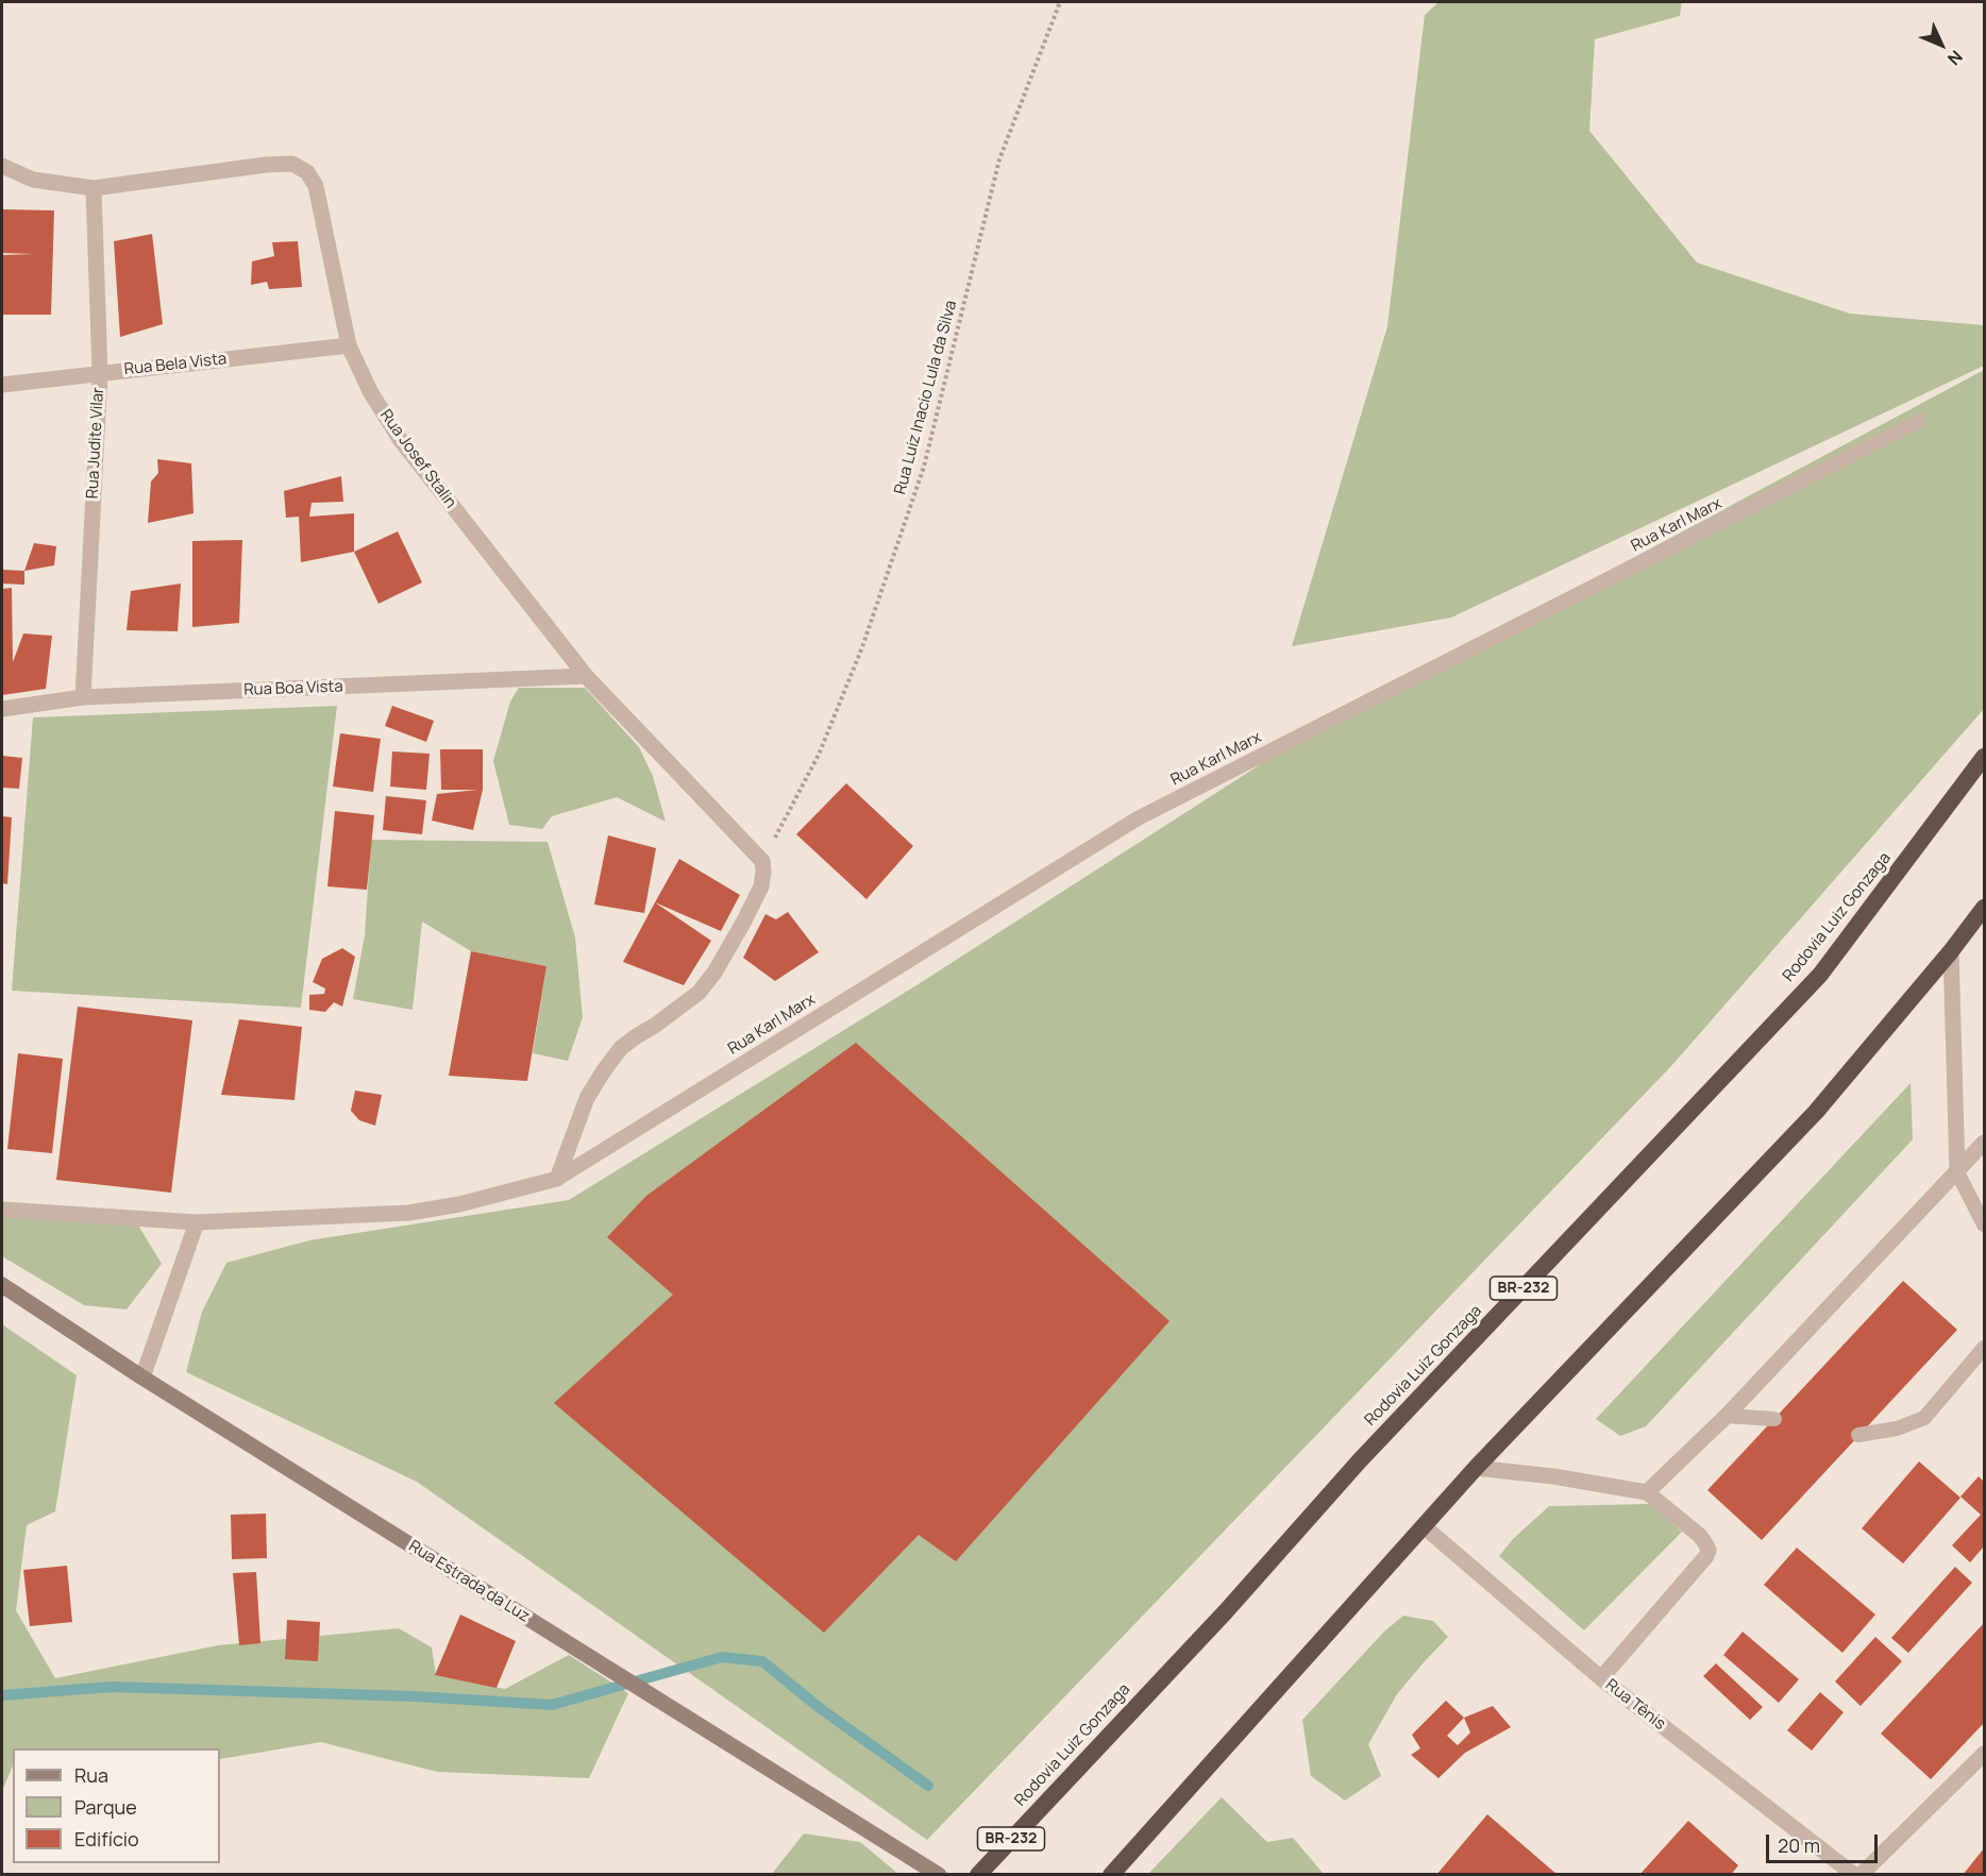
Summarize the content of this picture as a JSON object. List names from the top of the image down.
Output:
{
  "streets": {
    "highway": ["Rodovia Luiz Gonzaga", "BR-232"],
    "main road": ["Rua Estrada da Luz"],
    "street": [
      "Rua Bela Vista",
      "Rua Judite Vilar",
      "Rua Josef Stalin",
      "Rua Boa Vista",
      "Rua Tênis"
    ],
    "lane": ["Rua Karl Marx"],
    "path": ["Rua Luiz Inacio Lula da Silva"]
  },
  "crossings": [
    ["Rua Bela Vista", "Rua Judite Vilar"],
    ["Rua Bela Vista", "Rua Josef Stalin"],
    ["Rua Luiz Inacio Lula da Silva", "Rua Josef Stalin"],
    ["Rua Judite Vilar", "Rua Josef Stalin"],
    ["Rua Judite Vilar", "Rua Boa Vista"],
    ["Rua Josef Stalin", "Rua Boa Vista"]
  ],
  "legend": ["Rua", "Parque", "Edifício"],
  "scale_bar": "20 m",
  "north": "bottom right"
}
